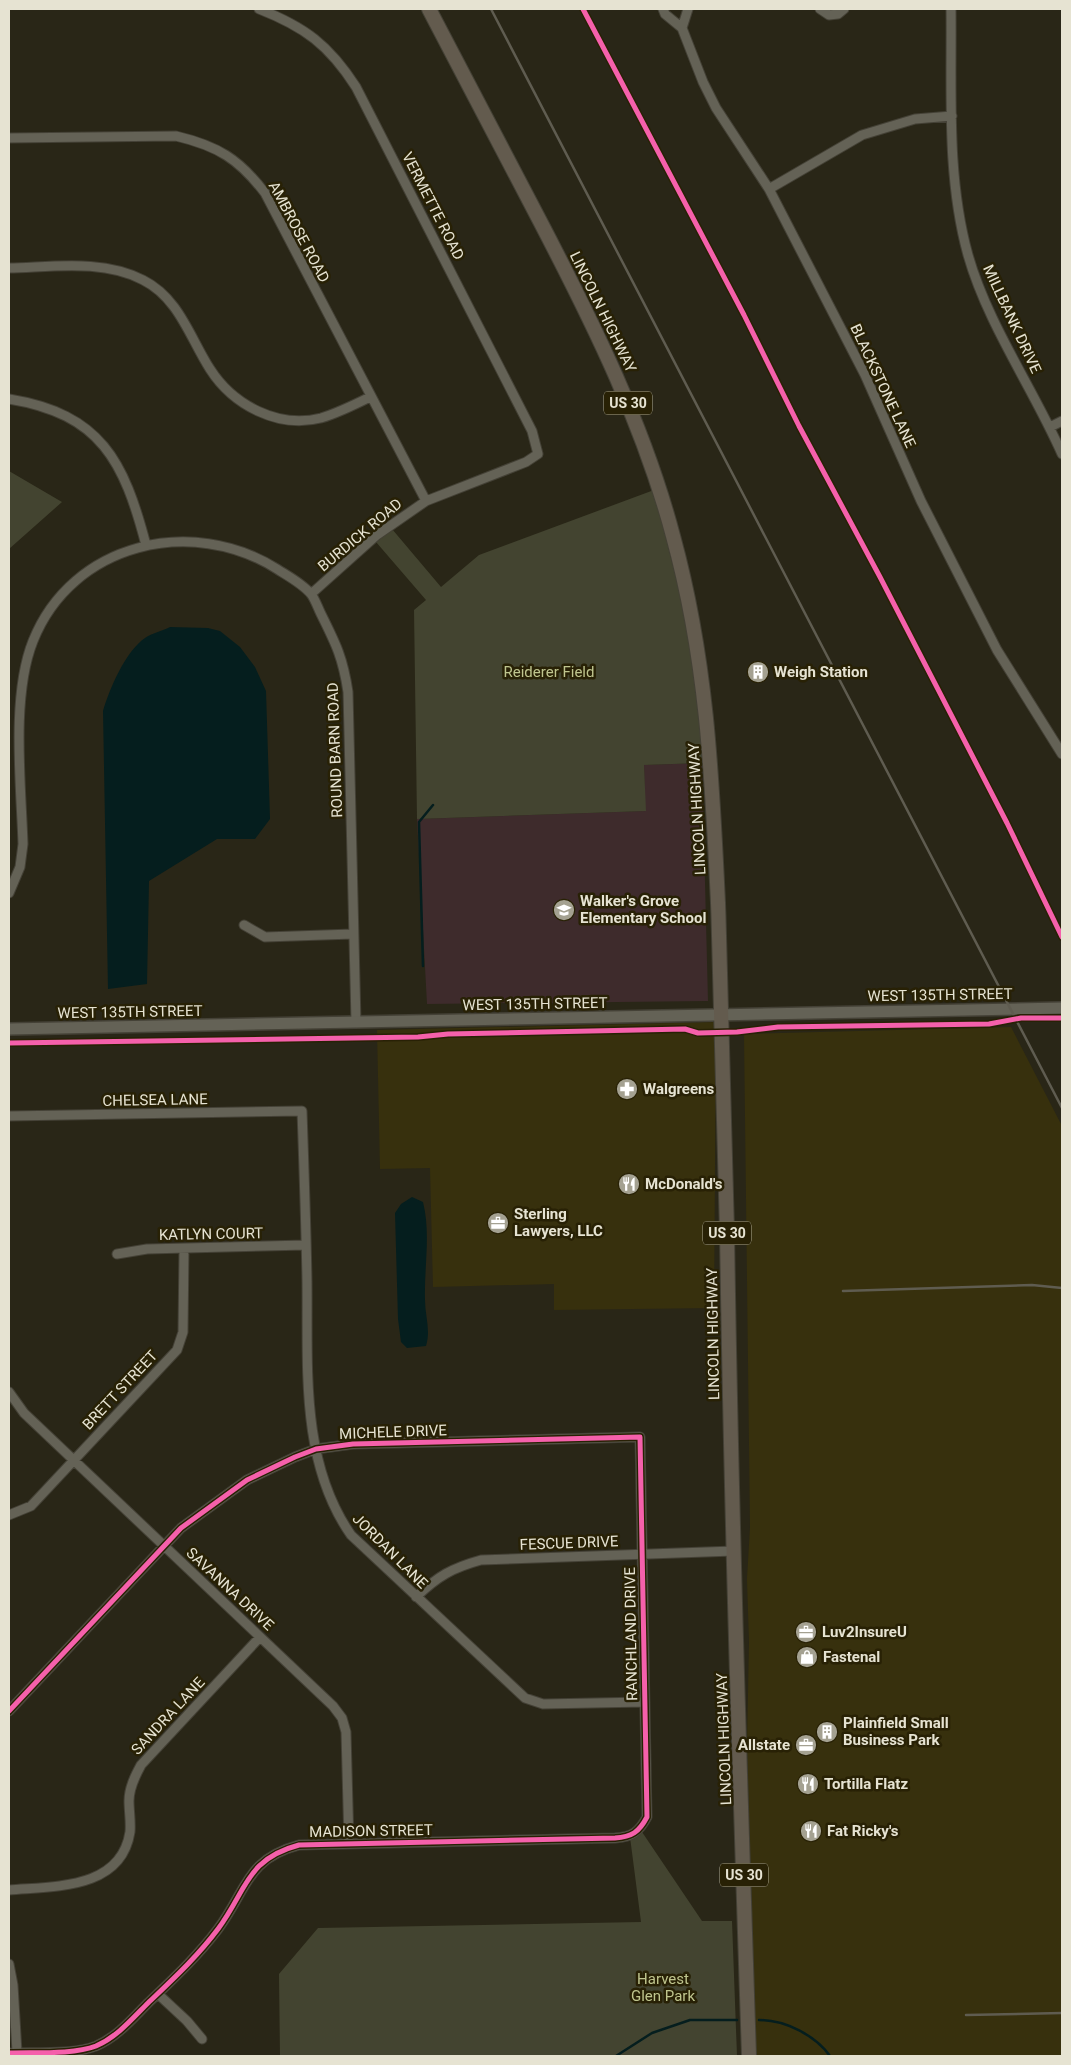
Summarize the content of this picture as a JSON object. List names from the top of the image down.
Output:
{
  "streets": {
    "main road": ["LINCOLN HIGHWAY", "US 30"],
    "street": [
      "VERMETTE ROAD",
      "AMBROSE ROAD",
      "MILLBANK DRIVE",
      "BLACKSTONE LANE",
      "BURDICK ROAD",
      "ROUND BARN ROAD",
      "WEST 135TH STREET",
      "CHELSEA LANE",
      "KATLYN COURT",
      "BRETT STREET",
      "MICHELE DRIVE",
      "FESCUE DRIVE",
      "JORDAN LANE",
      "SAVANNA DRIVE",
      "RANCHLAND DRIVE",
      "SANDRA LANE",
      "MADISON STREET"
    ]
  },
  "crossings": [
    ["VERMETTE ROAD", "BURDICK ROAD"],
    ["AMBROSE ROAD", "BURDICK ROAD"],
    ["LINCOLN HIGHWAY", "WEST 135TH STREET"],
    ["LINCOLN HIGHWAY", "FESCUE DRIVE"],
    ["BURDICK ROAD", "ROUND BARN ROAD"],
    ["ROUND BARN ROAD", "WEST 135TH STREET"],
    ["CHELSEA LANE", "JORDAN LANE"],
    ["KATLYN COURT", "BRETT STREET"],
    ["KATLYN COURT", "JORDAN LANE"],
    ["BRETT STREET", "SAVANNA DRIVE"],
    ["MICHELE DRIVE", "JORDAN LANE"],
    ["MICHELE DRIVE", "SAVANNA DRIVE"],
    ["MICHELE DRIVE", "RANCHLAND DRIVE"],
    ["FESCUE DRIVE", "JORDAN LANE"],
    ["FESCUE DRIVE", "RANCHLAND DRIVE"],
    ["JORDAN LANE", "RANCHLAND DRIVE"],
    ["SAVANNA DRIVE", "SANDRA LANE"],
    ["SAVANNA DRIVE", "MADISON STREET"],
    ["RANCHLAND DRIVE", "MADISON STREET"]
  ],
  "parks": ["Reiderer Field", "Harvest Glen Park"],
  "places": {
    "building": ["Weigh Station", "Plainfield Small Business Park"],
    "school or university": ["Walker's Grove Elementary School"],
    "pharmacy": ["Walgreens"],
    "restaurant": ["McDonald's", "Tortilla Flatz", "Fat Ricky's"],
    "office": ["Sterling Lawyers, LLC", "Luv2InsureU", "Allstate"],
    "shop": ["Fastenal"]
  }
}
